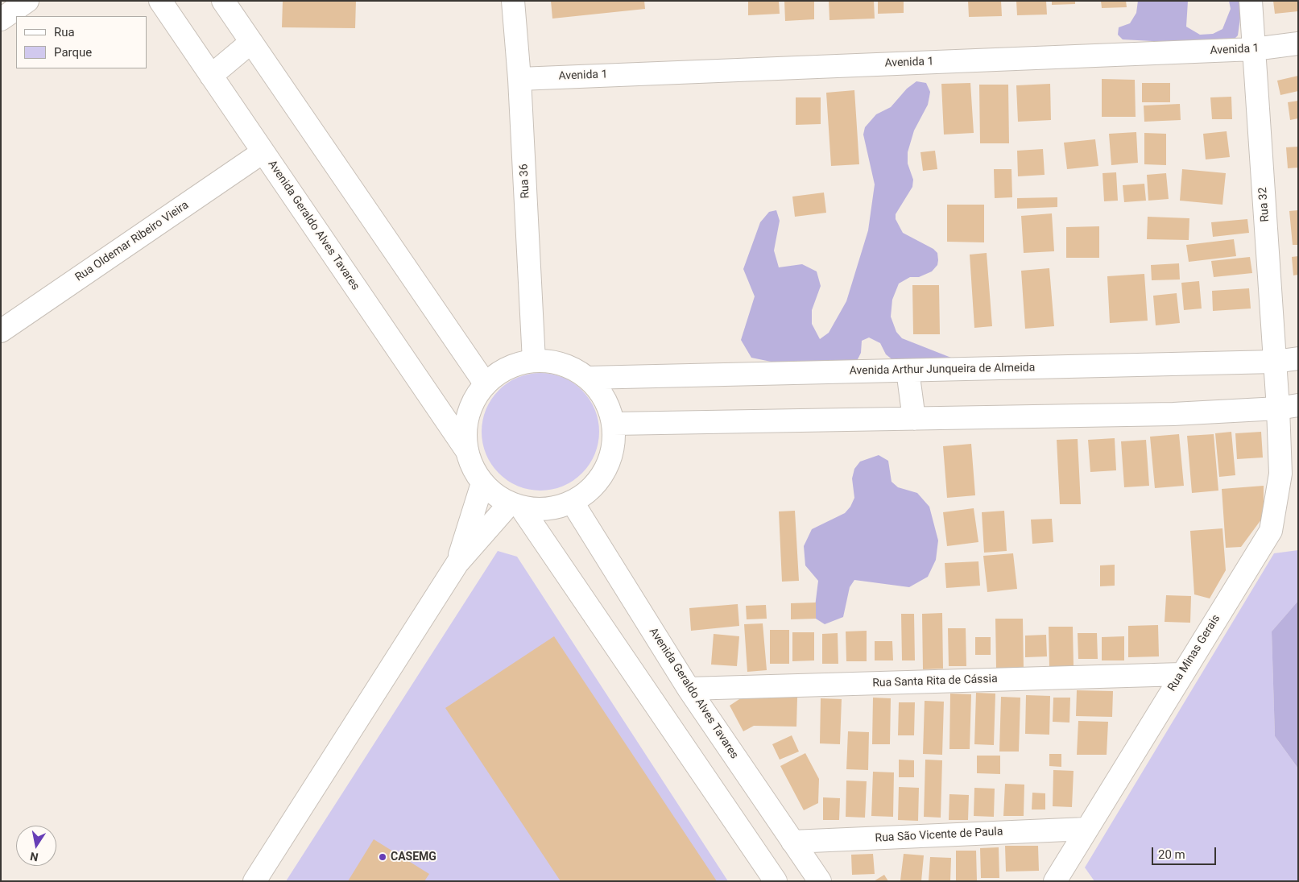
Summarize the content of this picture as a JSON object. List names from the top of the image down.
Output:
{
  "streets": {
    "street": [
      "Avenida 1",
      "Rua 36",
      "Rua 32",
      "Avenida Geraldo Alves Tavares",
      "Rua Oldemar Ribeiro Vieira",
      "Avenida Arthur Junqueira de Almeida",
      "Rua Minas Gerais",
      "Rua Santa Rita de Cássia",
      "Rua São Vicente de Paula"
    ]
  },
  "crossings": [
    ["Avenida 1", "Rua 36"],
    ["Avenida 1", "Rua 32"],
    ["Rua 32", "Avenida Arthur Junqueira de Almeida"],
    ["Rua 32", "Rua Minas Gerais"],
    ["Avenida Geraldo Alves Tavares", "Rua Oldemar Ribeiro Vieira"],
    ["Avenida Geraldo Alves Tavares", "Rua Santa Rita de Cássia"],
    ["Avenida Geraldo Alves Tavares", "Rua São Vicente de Paula"],
    ["Rua Minas Gerais", "Rua Santa Rita de Cássia"],
    ["Rua Minas Gerais", "Rua São Vicente de Paula"]
  ],
  "places": ["CASEMG"],
  "legend": ["Rua", "Parque"],
  "scale_bar": "20 m",
  "north": "bottom"
}
